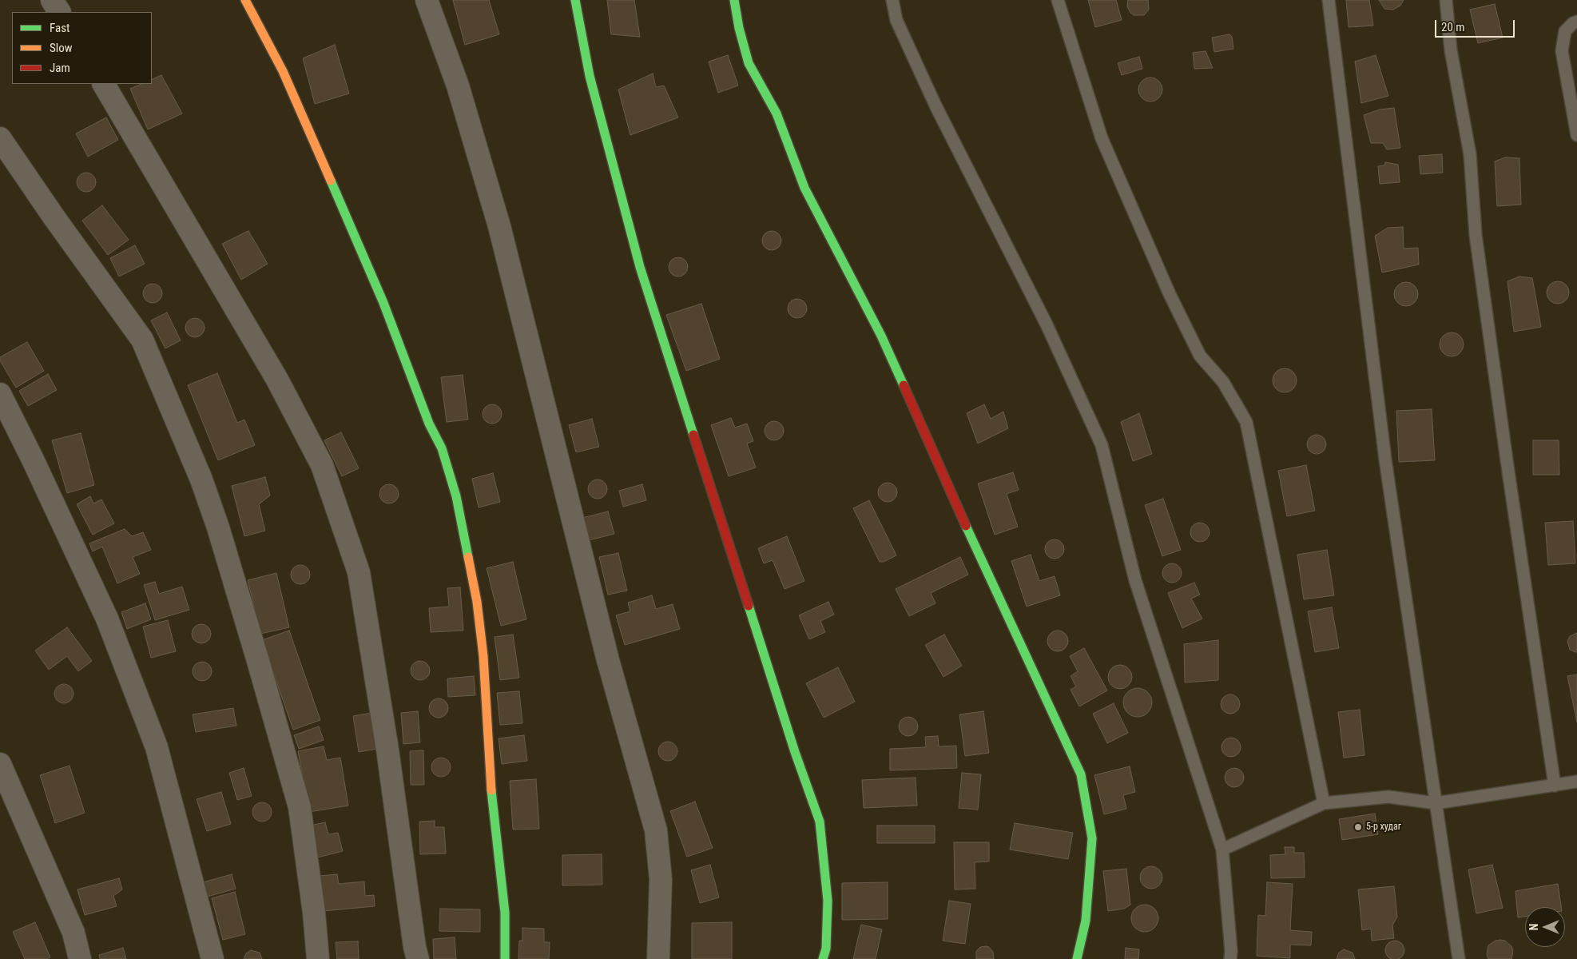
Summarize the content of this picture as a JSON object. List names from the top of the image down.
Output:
{
  "places": ["5-р худаг"],
  "legend": ["Fast", "Slow", "Jam"],
  "scale_bar": "20 m",
  "north": "left"
}
